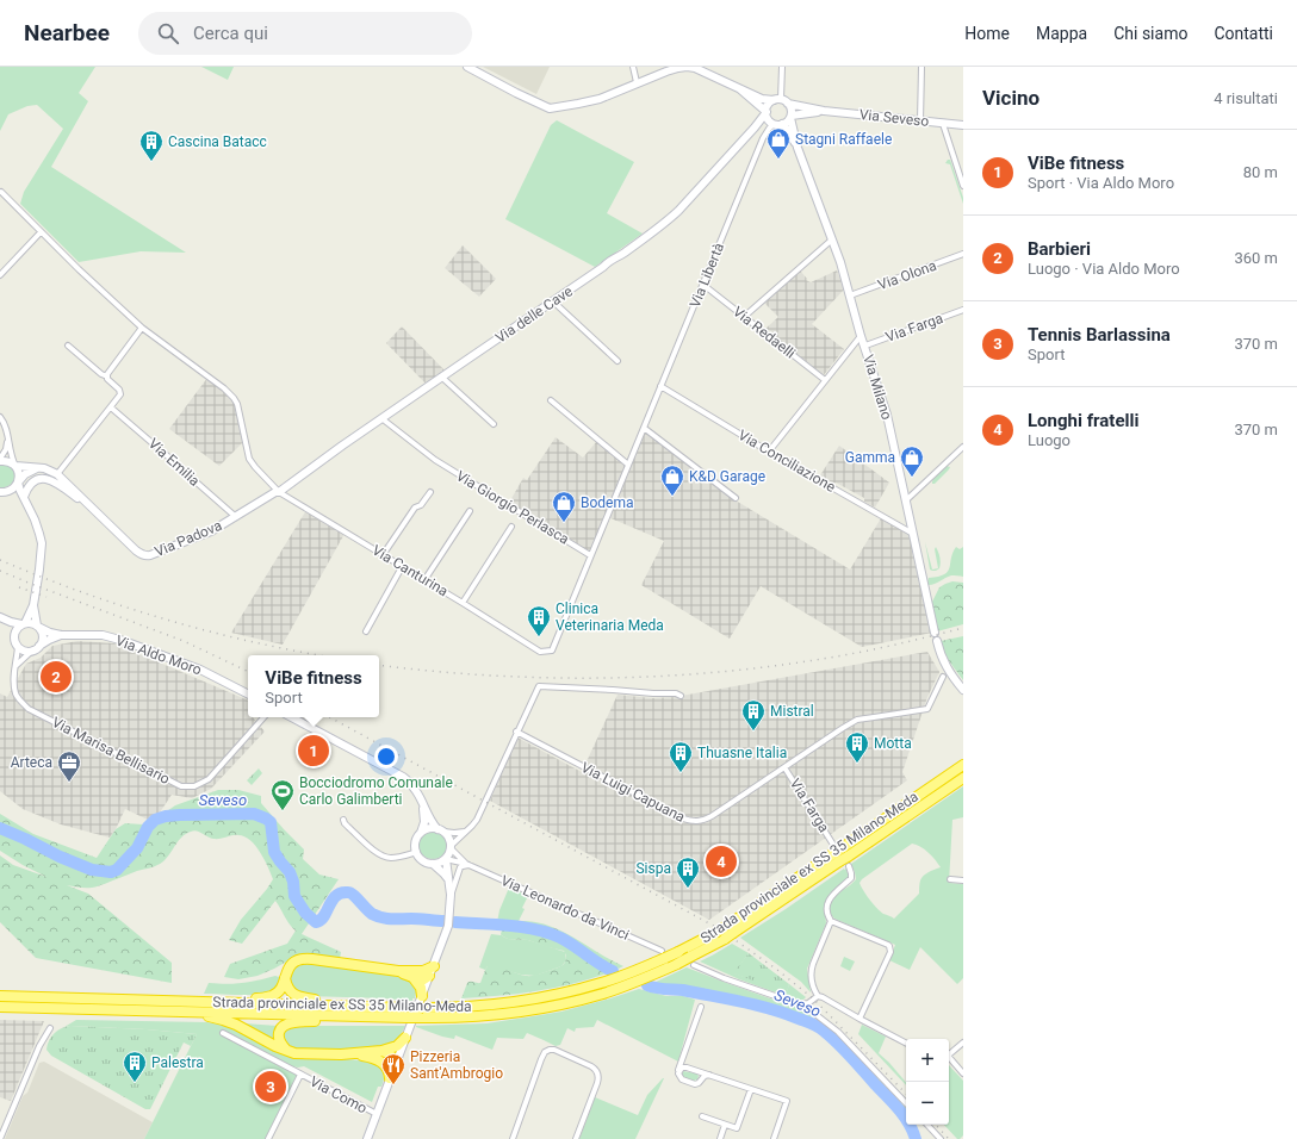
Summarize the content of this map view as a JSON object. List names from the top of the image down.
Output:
{
  "streets": {
    "highway": ["Strada provinciale ex SS 35 Milano-Meda"],
    "street": [
      "Via Seveso",
      "Via Libertà",
      "Via Olona",
      "Via delle Cave",
      "Via Farga",
      "Via Redaelli",
      "Via Milano",
      "Via Conciliazione",
      "Via Emilia",
      "Via Giorgio Perlasca",
      "Via Padova",
      "Via Canturina",
      "Via Aldo Moro",
      "Via Marisa Bellisario",
      "Via Luigi Capuana",
      "Via Leonardo da Vinci",
      "Via Como"
    ]
  },
  "crossings": [
    ["Via Seveso", "Via Libertà"],
    ["Via Seveso", "Via delle Cave"],
    ["Via Seveso", "Via Milano"],
    ["Via Libertà", "Via delle Cave"],
    ["Via Libertà", "Via Redaelli"],
    ["Via Libertà", "Via Milano"],
    ["Via Libertà", "Via Conciliazione"],
    ["Via Libertà", "Via Giorgio Perlasca"],
    ["Via Libertà", "Via Canturina"],
    ["Via Olona", "Via Milano"],
    ["Via delle Cave", "Via Milano"],
    ["Via delle Cave", "Via Giorgio Perlasca"],
    ["Via delle Cave", "Via Padova"],
    ["Via delle Cave", "Via Canturina"],
    ["Via Farga", "Via Milano"],
    ["Via Farga", "Via Luigi Capuana"],
    ["Via Farga", "Strada provinciale ex SS 35 Milano-Meda"],
    ["Via Milano", "Via Conciliazione"],
    ["Via Emilia", "Via Padova"],
    ["Via Padova", "Via Canturina"],
    ["Via Aldo Moro", "Via Marisa Bellisario"],
    ["Strada provinciale ex SS 35 Milano-Meda", "Via Leonardo da Vinci"]
  ],
  "water": ["Seveso"],
  "places": {
    "shop": [
      "Stagni Raffaele",
      "Gamma",
      "K&D Garage",
      "Bodema"
    ],
    "building": [
      "Cascina Batacc",
      "Clinica Veterinaria Meda",
      "Mistral",
      "Motta",
      "Thuasne Italia",
      "Sispa",
      "Palestra"
    ],
    "office": ["Arteca"],
    "sports": ["Bocciodromo Comunale Carlo Galimberti"],
    "restaurant": ["Pizzeria Sant'Ambrogio"]
  },
  "page": {
    "header": "Nearbee",
    "search": "Cerca qui",
    "nav": [
      "Home",
      "Mappa",
      "Chi siamo",
      "Contatti"
    ],
    "heading": ["Vicino", "4 risultati"],
    "list": [
      {
        "mark": "1",
        "name": "ViBe fitness",
        "note": "Sport · Via Aldo Moro",
        "value": "80 m"
      },
      {
        "mark": "2",
        "name": "Barbieri",
        "note": "Luogo · Via Aldo Moro",
        "value": "360 m"
      },
      {
        "mark": "3",
        "name": "Tennis Barlassina",
        "note": "Sport",
        "value": "370 m"
      },
      {
        "mark": "4",
        "name": "Longhi fratelli",
        "note": "Luogo",
        "value": "370 m"
      }
    ],
    "popup": ["ViBe fitness", "Sport"],
    "pins": [
      "2",
      "1",
      "4",
      "3"
    ],
    "map_buttons": ["+", "−"]
  }
}
